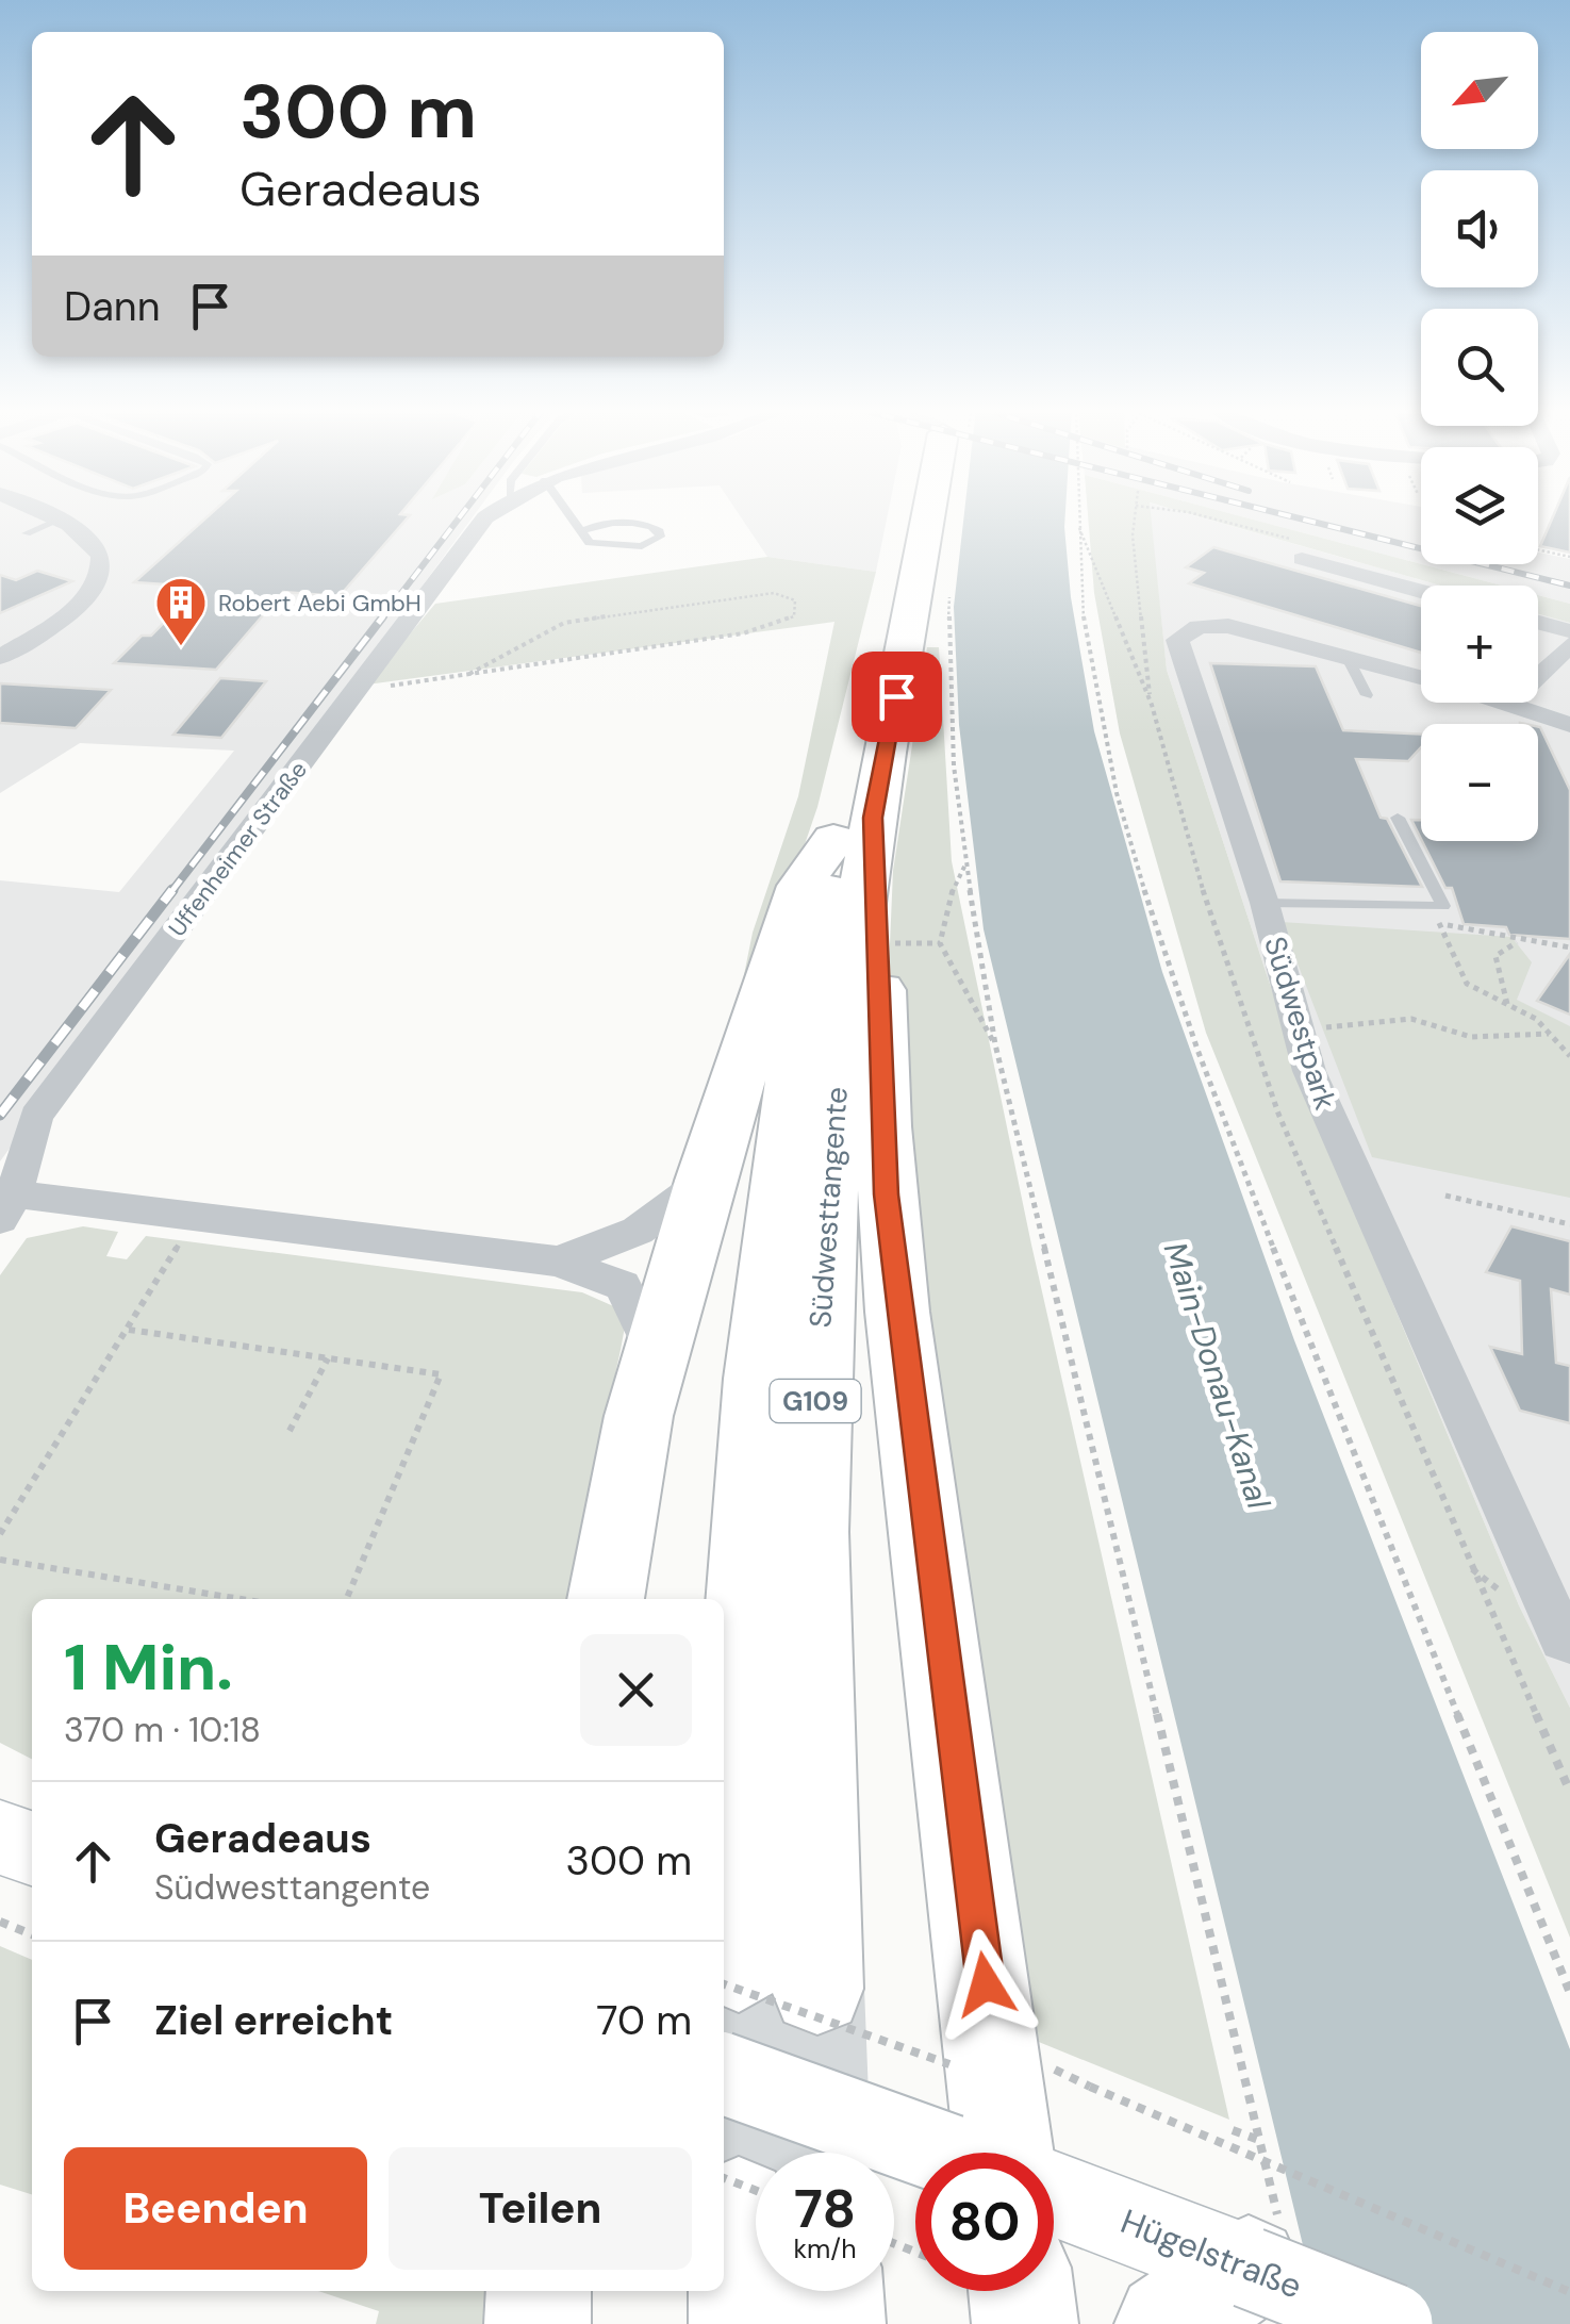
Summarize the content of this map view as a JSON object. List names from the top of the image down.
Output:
{
  "streets": {
    "highway": ["Südwesttangente", "G109"],
    "street": ["Uffenheimer Straße", "Südwestpark", "Hügelstraße"]
  },
  "water": ["Main-Donau-Kanal"],
  "places": {
    "building": ["Robert Aebi GmbH"]
  },
  "north": "bottom left",
  "page": {
    "map_buttons": ["+", "−"],
    "turn": ["300 m", "Geradeaus"],
    "then": "Dann",
    "heading": ["1 Min.", "370 m · 10:18"],
    "list": [
      {
        "name": "Geradeaus",
        "note": "Südwesttangente",
        "value": "300 m"
      },
      {
        "name": "Ziel erreicht",
        "value": "70 m"
      }
    ],
    "buttons": ["Beenden", "Teilen"],
    "speed": "78 km/h",
    "limit": "80"
  }
}
